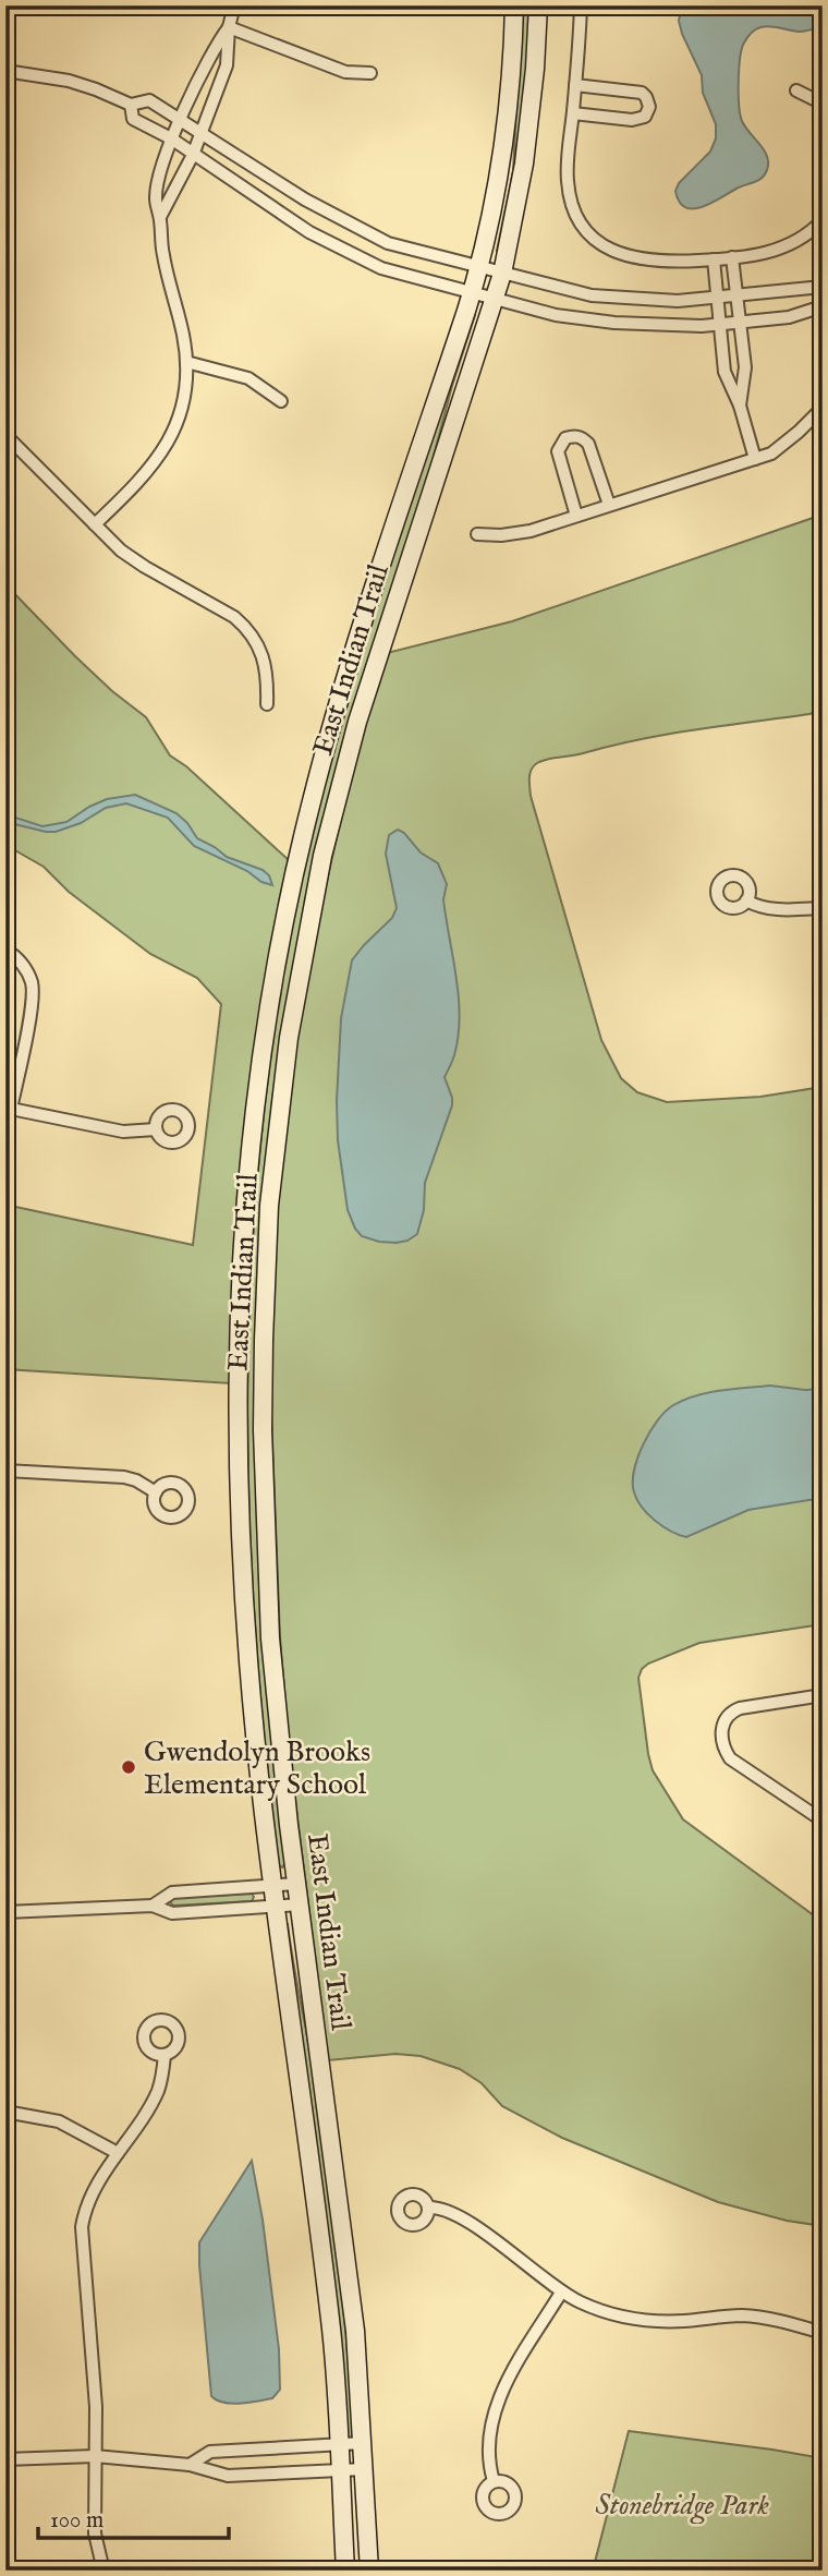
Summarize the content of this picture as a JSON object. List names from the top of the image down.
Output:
{
  "streets": {
    "main road": ["East Indian Trail"]
  },
  "parks": ["Stonebridge Park"],
  "places": ["Gwendolyn Brooks Elementary School"],
  "scale_bar": "100 m"
}
